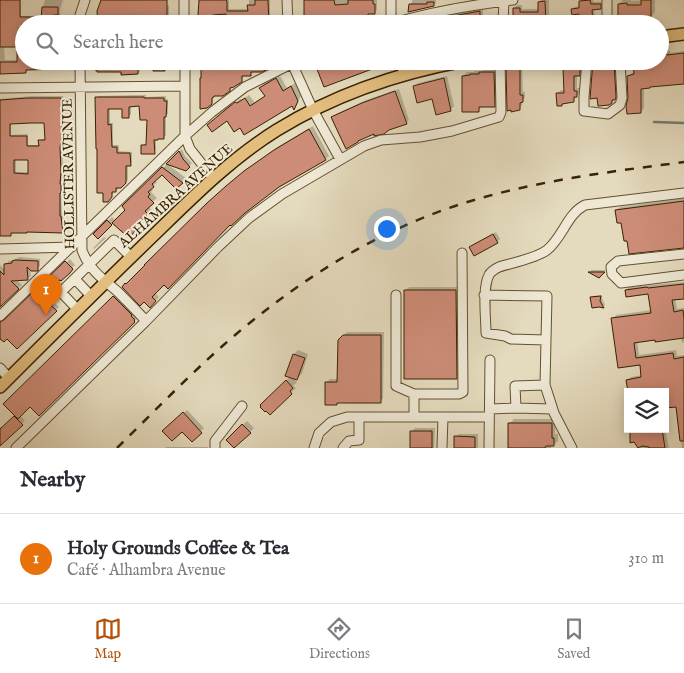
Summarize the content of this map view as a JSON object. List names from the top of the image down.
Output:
{
  "streets": {
    "main road": ["ALHAMBRA AVENUE"],
    "street": ["HOLLISTER AVENUE"]
  },
  "crossings": [
    ["HOLLISTER AVENUE", "ALHAMBRA AVENUE"]
  ],
  "page": {
    "search": "Search here",
    "pins": "1",
    "heading": "Nearby",
    "list": [
      {
        "mark": "1",
        "name": "Holy Grounds Coffee & Tea",
        "note": "Café · Alhambra Avenue",
        "value": "310 m"
      }
    ],
    "nav": ["Map", "Directions", "Saved"]
  }
}
